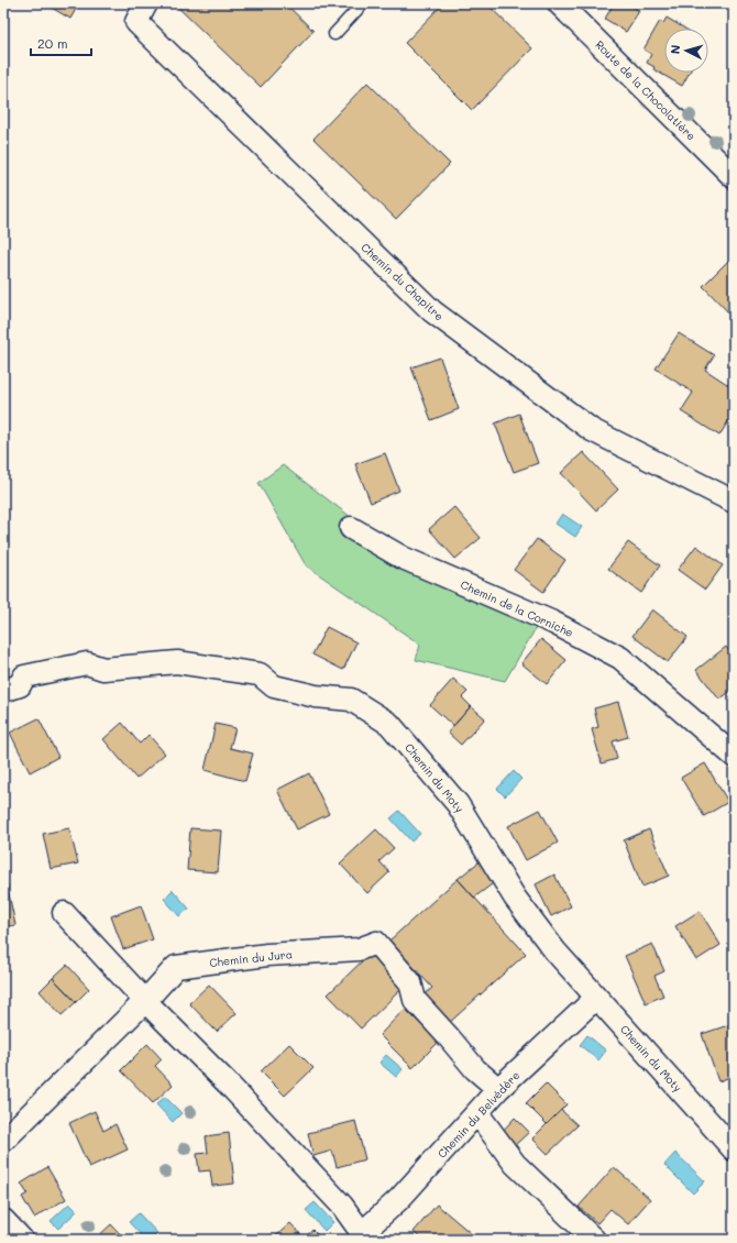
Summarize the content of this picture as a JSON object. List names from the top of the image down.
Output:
{
  "streets": {
    "street": [
      "Route de la Chocolatière",
      "Chemin du Chapitre",
      "Chemin de la Corniche",
      "Chemin du Moty",
      "Chemin du Jura",
      "Chemin du Belvédère"
    ]
  },
  "crossings": [
    ["Chemin du Moty", "Chemin du Belvédère"],
    ["Chemin du Jura", "Chemin du Belvédère"]
  ],
  "scale_bar": "20 m",
  "north": "left"
}
